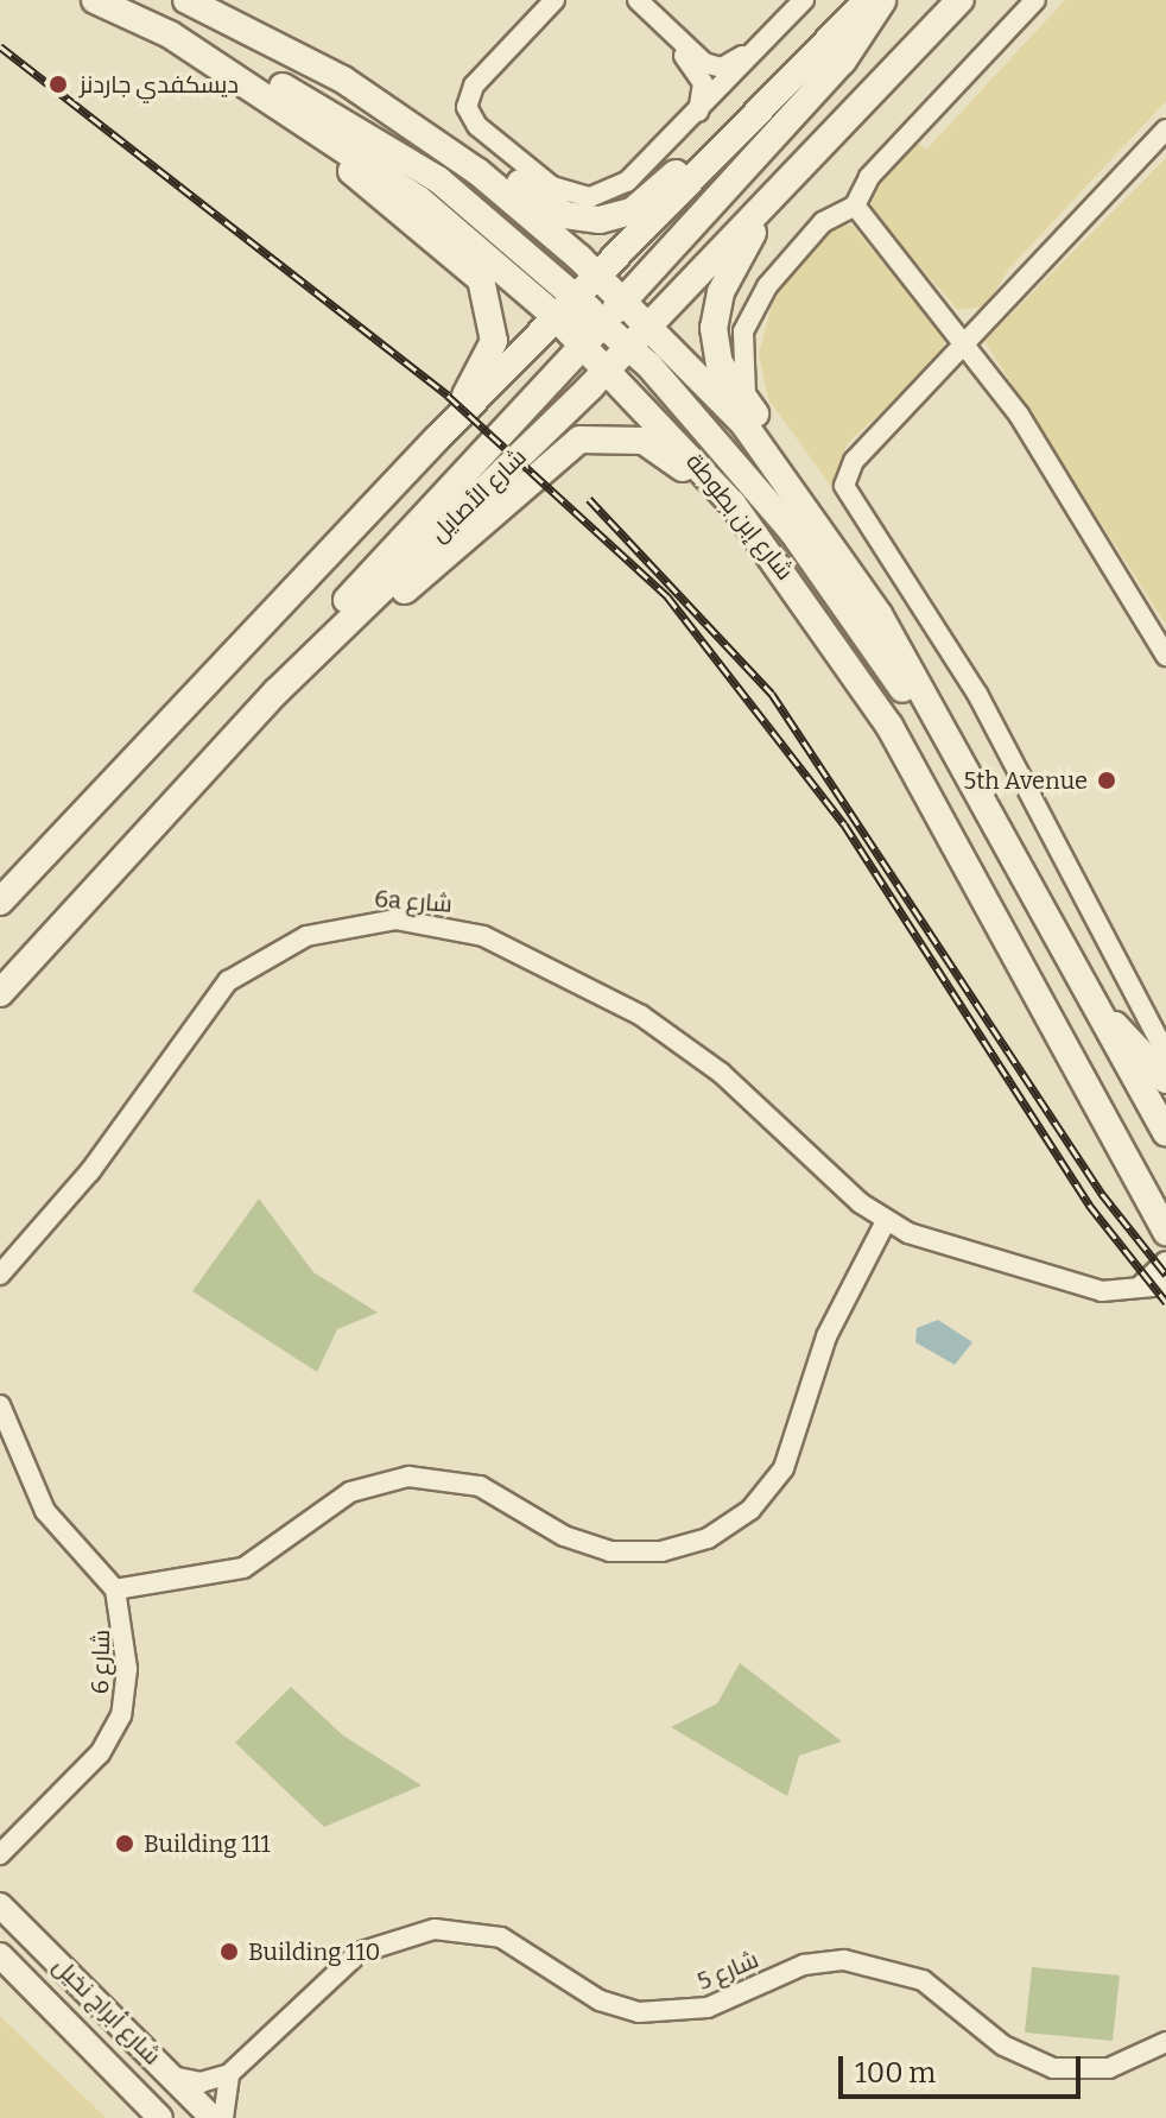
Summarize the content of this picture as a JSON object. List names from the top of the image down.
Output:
{
  "streets": {
    "main road": ["شارع الأصايل", "شارع إبن بطوطة"],
    "street": [
      "6a شارع",
      "شارع 6",
      "شارع 5",
      "شارع أبراج نخيل"
    ]
  },
  "crossings": [
    ["شارع الأصايل", "شارع إبن بطوطة"]
  ],
  "places": [
    "ديسكفدي جاردنز",
    "5th Avenue",
    "Building 111",
    "Building 110"
  ],
  "scale_bar": "100 m"
}
